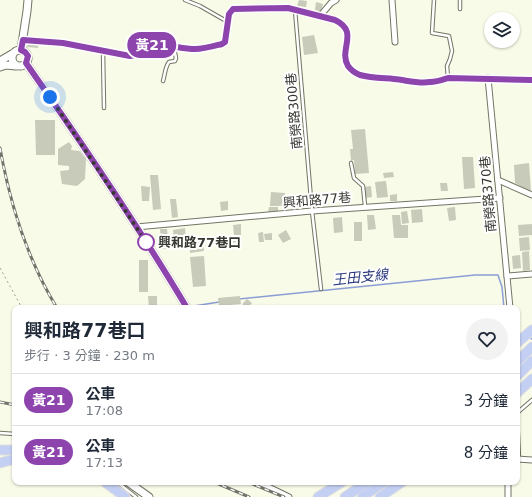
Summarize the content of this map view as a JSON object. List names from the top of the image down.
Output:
{
  "streets": {
    "street": ["南榮路370巷", "興和路77巷"],
    "lane": ["南榮路300巷"]
  },
  "crossings": [
    ["南榮路300巷", "興和路77巷"],
    ["南榮路370巷", "興和路77巷"]
  ],
  "water": ["王田支線"],
  "places": ["興和路77巷口"],
  "lines": ["bus line 黃21"],
  "page": {
    "on_map": "黃21",
    "heading": ["興和路77巷口", "步行 · 3 分鐘 · 230 m"],
    "list": [
      {
        "mark": "黃21",
        "name": "公車",
        "note": "17:08",
        "value": "3 分鐘"
      },
      {
        "mark": "黃21",
        "name": "公車",
        "note": "17:13",
        "value": "8 分鐘"
      }
    ]
  }
}
